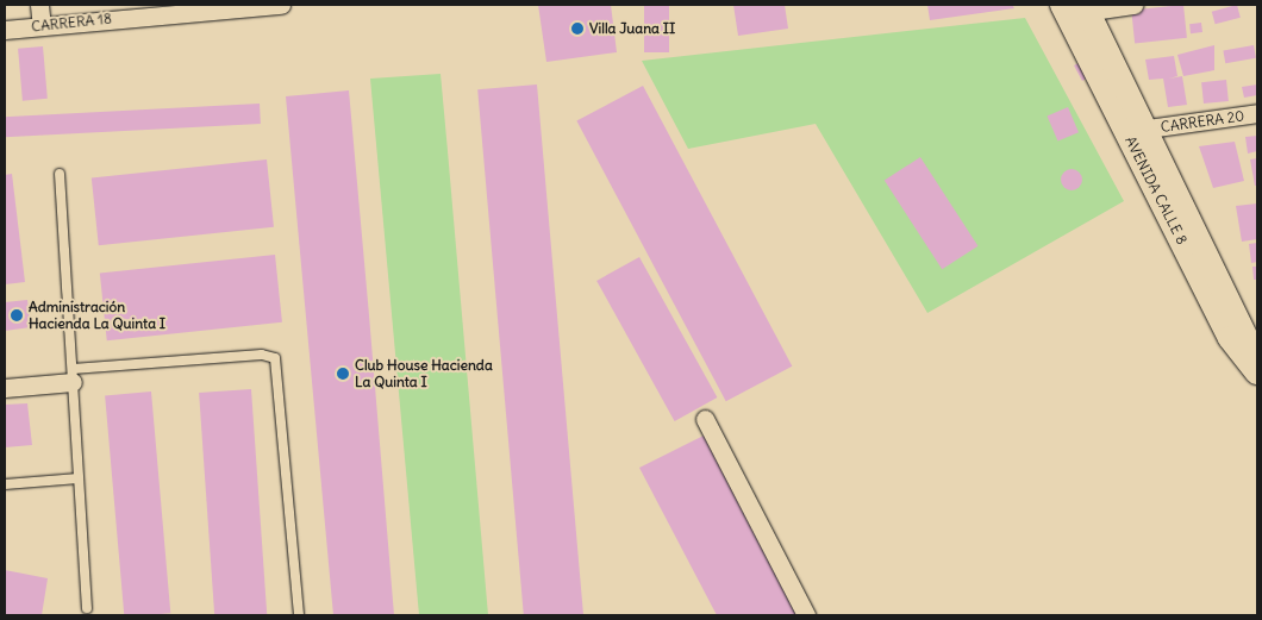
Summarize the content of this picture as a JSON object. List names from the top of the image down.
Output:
{
  "streets": {
    "main road": ["AVENIDA CALLE 8"],
    "street": ["CARRERA 18", "CARRERA 20"]
  },
  "crossings": [
    ["CARRERA 20", "AVENIDA CALLE 8"]
  ],
  "places": ["Villa Juana II", "Administración Hacienda La Quinta I", "Club House Hacienda La Quinta I"]
}
